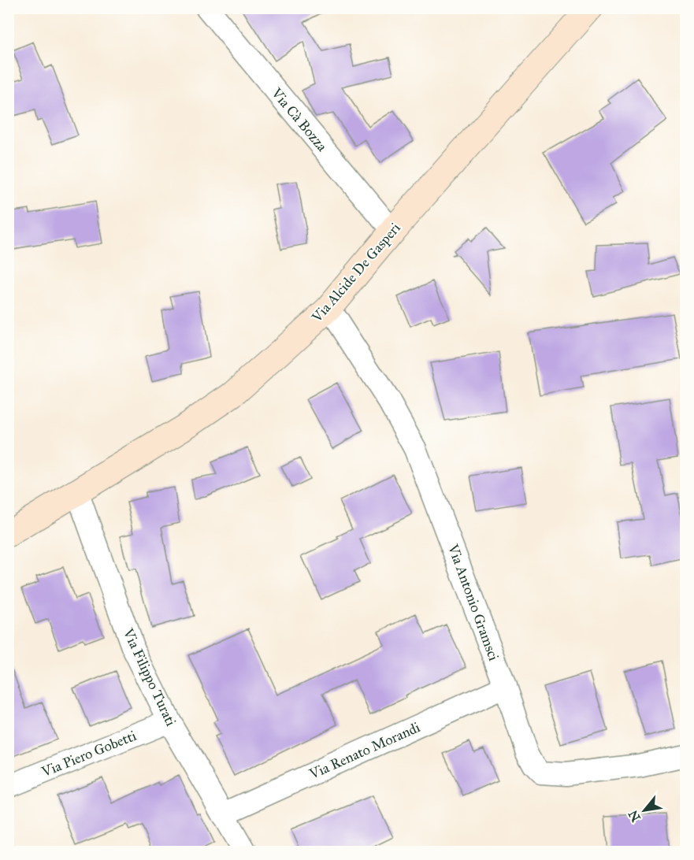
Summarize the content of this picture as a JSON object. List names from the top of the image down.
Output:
{
  "streets": {
    "street": [
      "Via Cà Bozza",
      "Via Alcide De Gasperi",
      "Via Antonio Gramsci",
      "Via Filippo Turati",
      "Via Renato Morandi",
      "Via Piero Gobetti"
    ]
  },
  "crossings": [
    ["Via Cà Bozza", "Via Alcide De Gasperi"],
    ["Via Alcide De Gasperi", "Via Antonio Gramsci"],
    ["Via Alcide De Gasperi", "Via Filippo Turati"],
    ["Via Antonio Gramsci", "Via Renato Morandi"],
    ["Via Filippo Turati", "Via Renato Morandi"],
    ["Via Filippo Turati", "Via Piero Gobetti"]
  ],
  "north": "bottom left"
}
